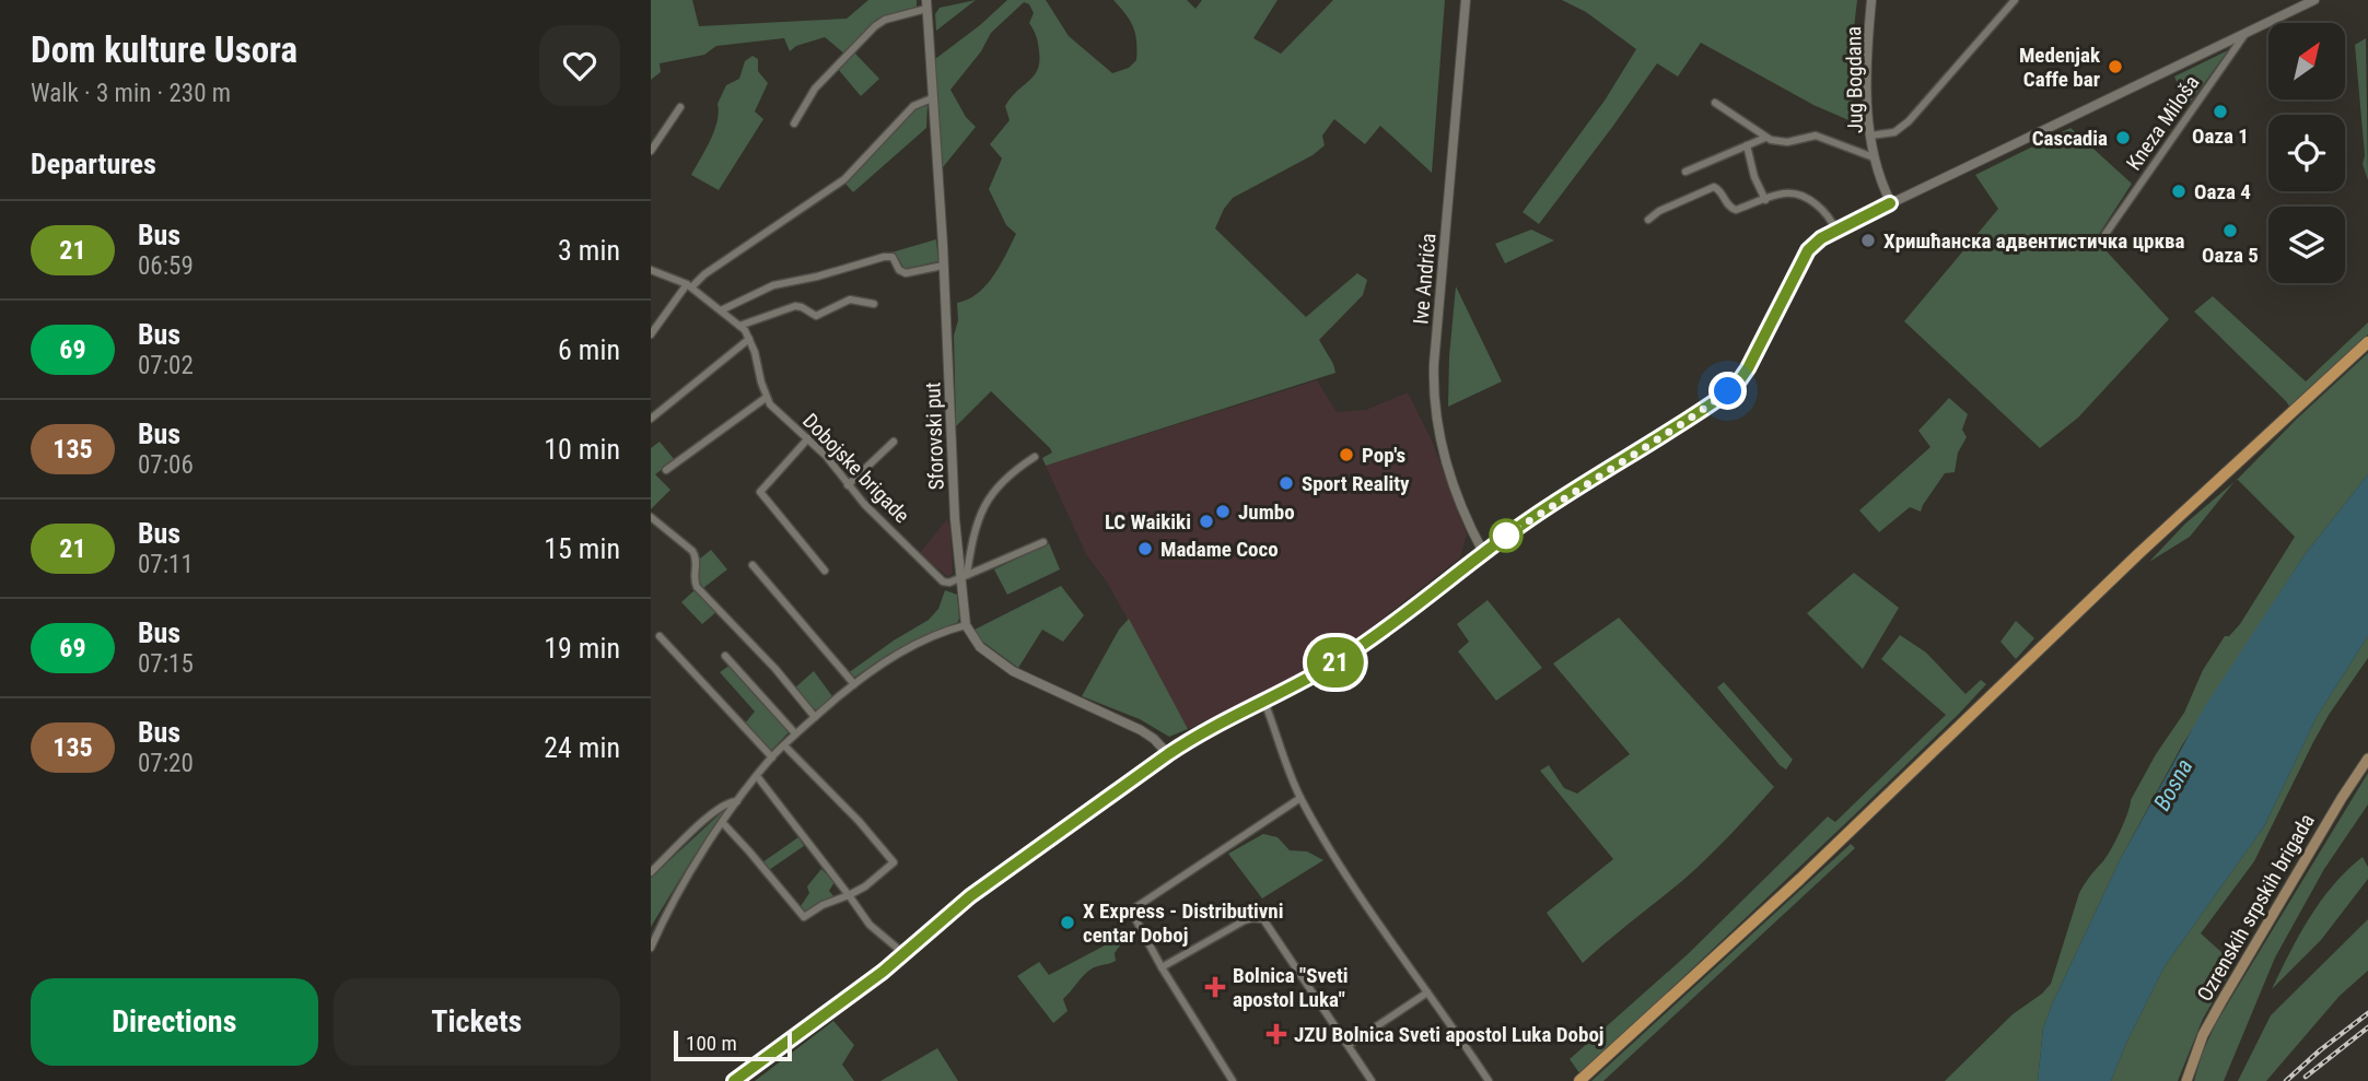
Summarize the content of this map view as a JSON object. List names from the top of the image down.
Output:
{
  "streets": {
    "main road": ["Ozrenskih srpskih brigada"],
    "street": [
      "Jug Bogdana",
      "Kneza Miloša",
      "Ive Andrića",
      "Sforovski put",
      "Dobojske brigade"
    ]
  },
  "crossings": [
    ["Sforovski put", "Dobojske brigade"]
  ],
  "water": ["Bosna"],
  "places": {
    "other": [
      "Medenjak Caffe bar",
      "Oaza 1",
      "Cascadia",
      "Oaza 4",
      "Oaza 5",
      "Хришћанска адвентистичка црква",
      "Pop's",
      "Sport Reality",
      "Jumbo",
      "LC Waikiki",
      "Madame Coco",
      "X Express - Distributivni centar Doboj"
    ],
    "health": ["Bolnica \"Sveti apostol Luka\"", "JZU Bolnica Sveti apostol Luka Doboj"]
  },
  "lines": ["bus line 21"],
  "scale_bar": "100 m",
  "north": "top right",
  "page": {
    "heading": [
      ["Dom kulture Usora", "Walk · 3 min · 230 m"],
      "Departures"
    ],
    "on_map": "21",
    "list": [
      {
        "mark": "21",
        "name": "Bus",
        "note": "06:59",
        "value": "3 min"
      },
      {
        "mark": "69",
        "name": "Bus",
        "note": "07:02",
        "value": "6 min"
      },
      {
        "mark": "135",
        "name": "Bus",
        "note": "07:06",
        "value": "10 min"
      },
      {
        "mark": "21",
        "name": "Bus",
        "note": "07:11",
        "value": "15 min"
      },
      {
        "mark": "69",
        "name": "Bus",
        "note": "07:15",
        "value": "19 min"
      },
      {
        "mark": "135",
        "name": "Bus",
        "note": "07:20",
        "value": "24 min"
      }
    ],
    "buttons": ["Directions", "Tickets"],
    "scale": "100 m"
  }
}
